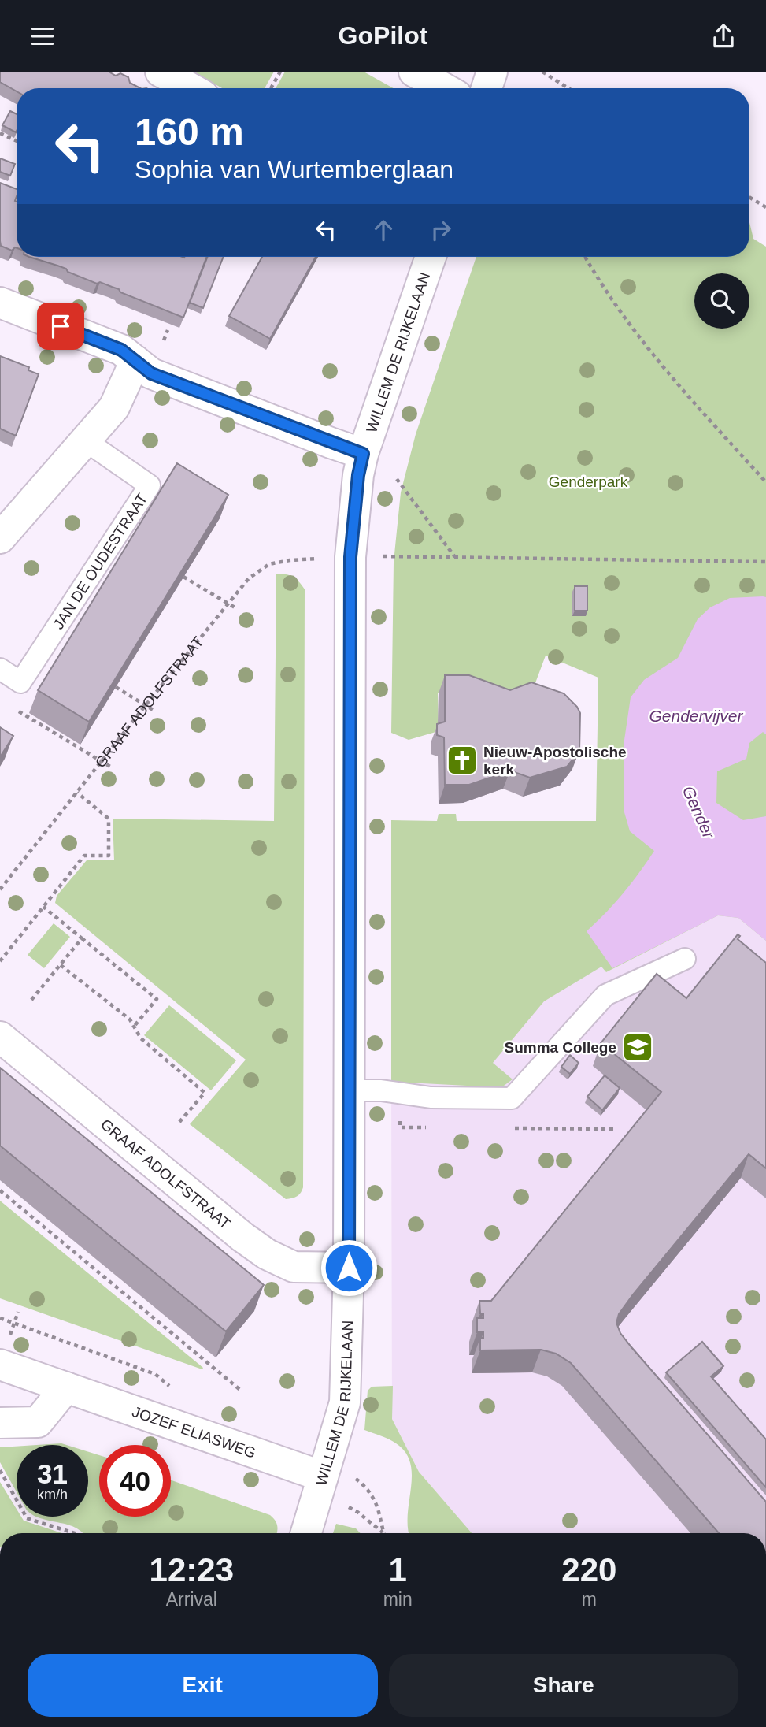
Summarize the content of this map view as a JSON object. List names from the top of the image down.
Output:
{
  "streets": {
    "street": ["WILLEM DE RIJKELAAN", "GRAAF ADOLFSTRAAT", "JOZEF ELIASWEG"],
    "lane": ["JAN DE OUDESTRAAT"]
  },
  "crossings": [
    ["WILLEM DE RIJKELAAN", "GRAAF ADOLFSTRAAT"],
    ["WILLEM DE RIJKELAAN", "JOZEF ELIASWEG"]
  ],
  "water": ["Gendervijver", "Gender"],
  "parks": ["Genderpark"],
  "places": {
    "church": ["Nieuw-Apostolische kerk"],
    "school or university": ["Summa College"]
  },
  "page": {
    "header": "GoPilot",
    "turn": ["160 m", "Sophia van Wurtemberglaan"],
    "speed": "31 km/h",
    "limit": "40",
    "eta": [
      "12:23",
      "Arrival",
      "1",
      "min",
      "220",
      "m"
    ],
    "buttons": ["Exit", "Share"]
  }
}
